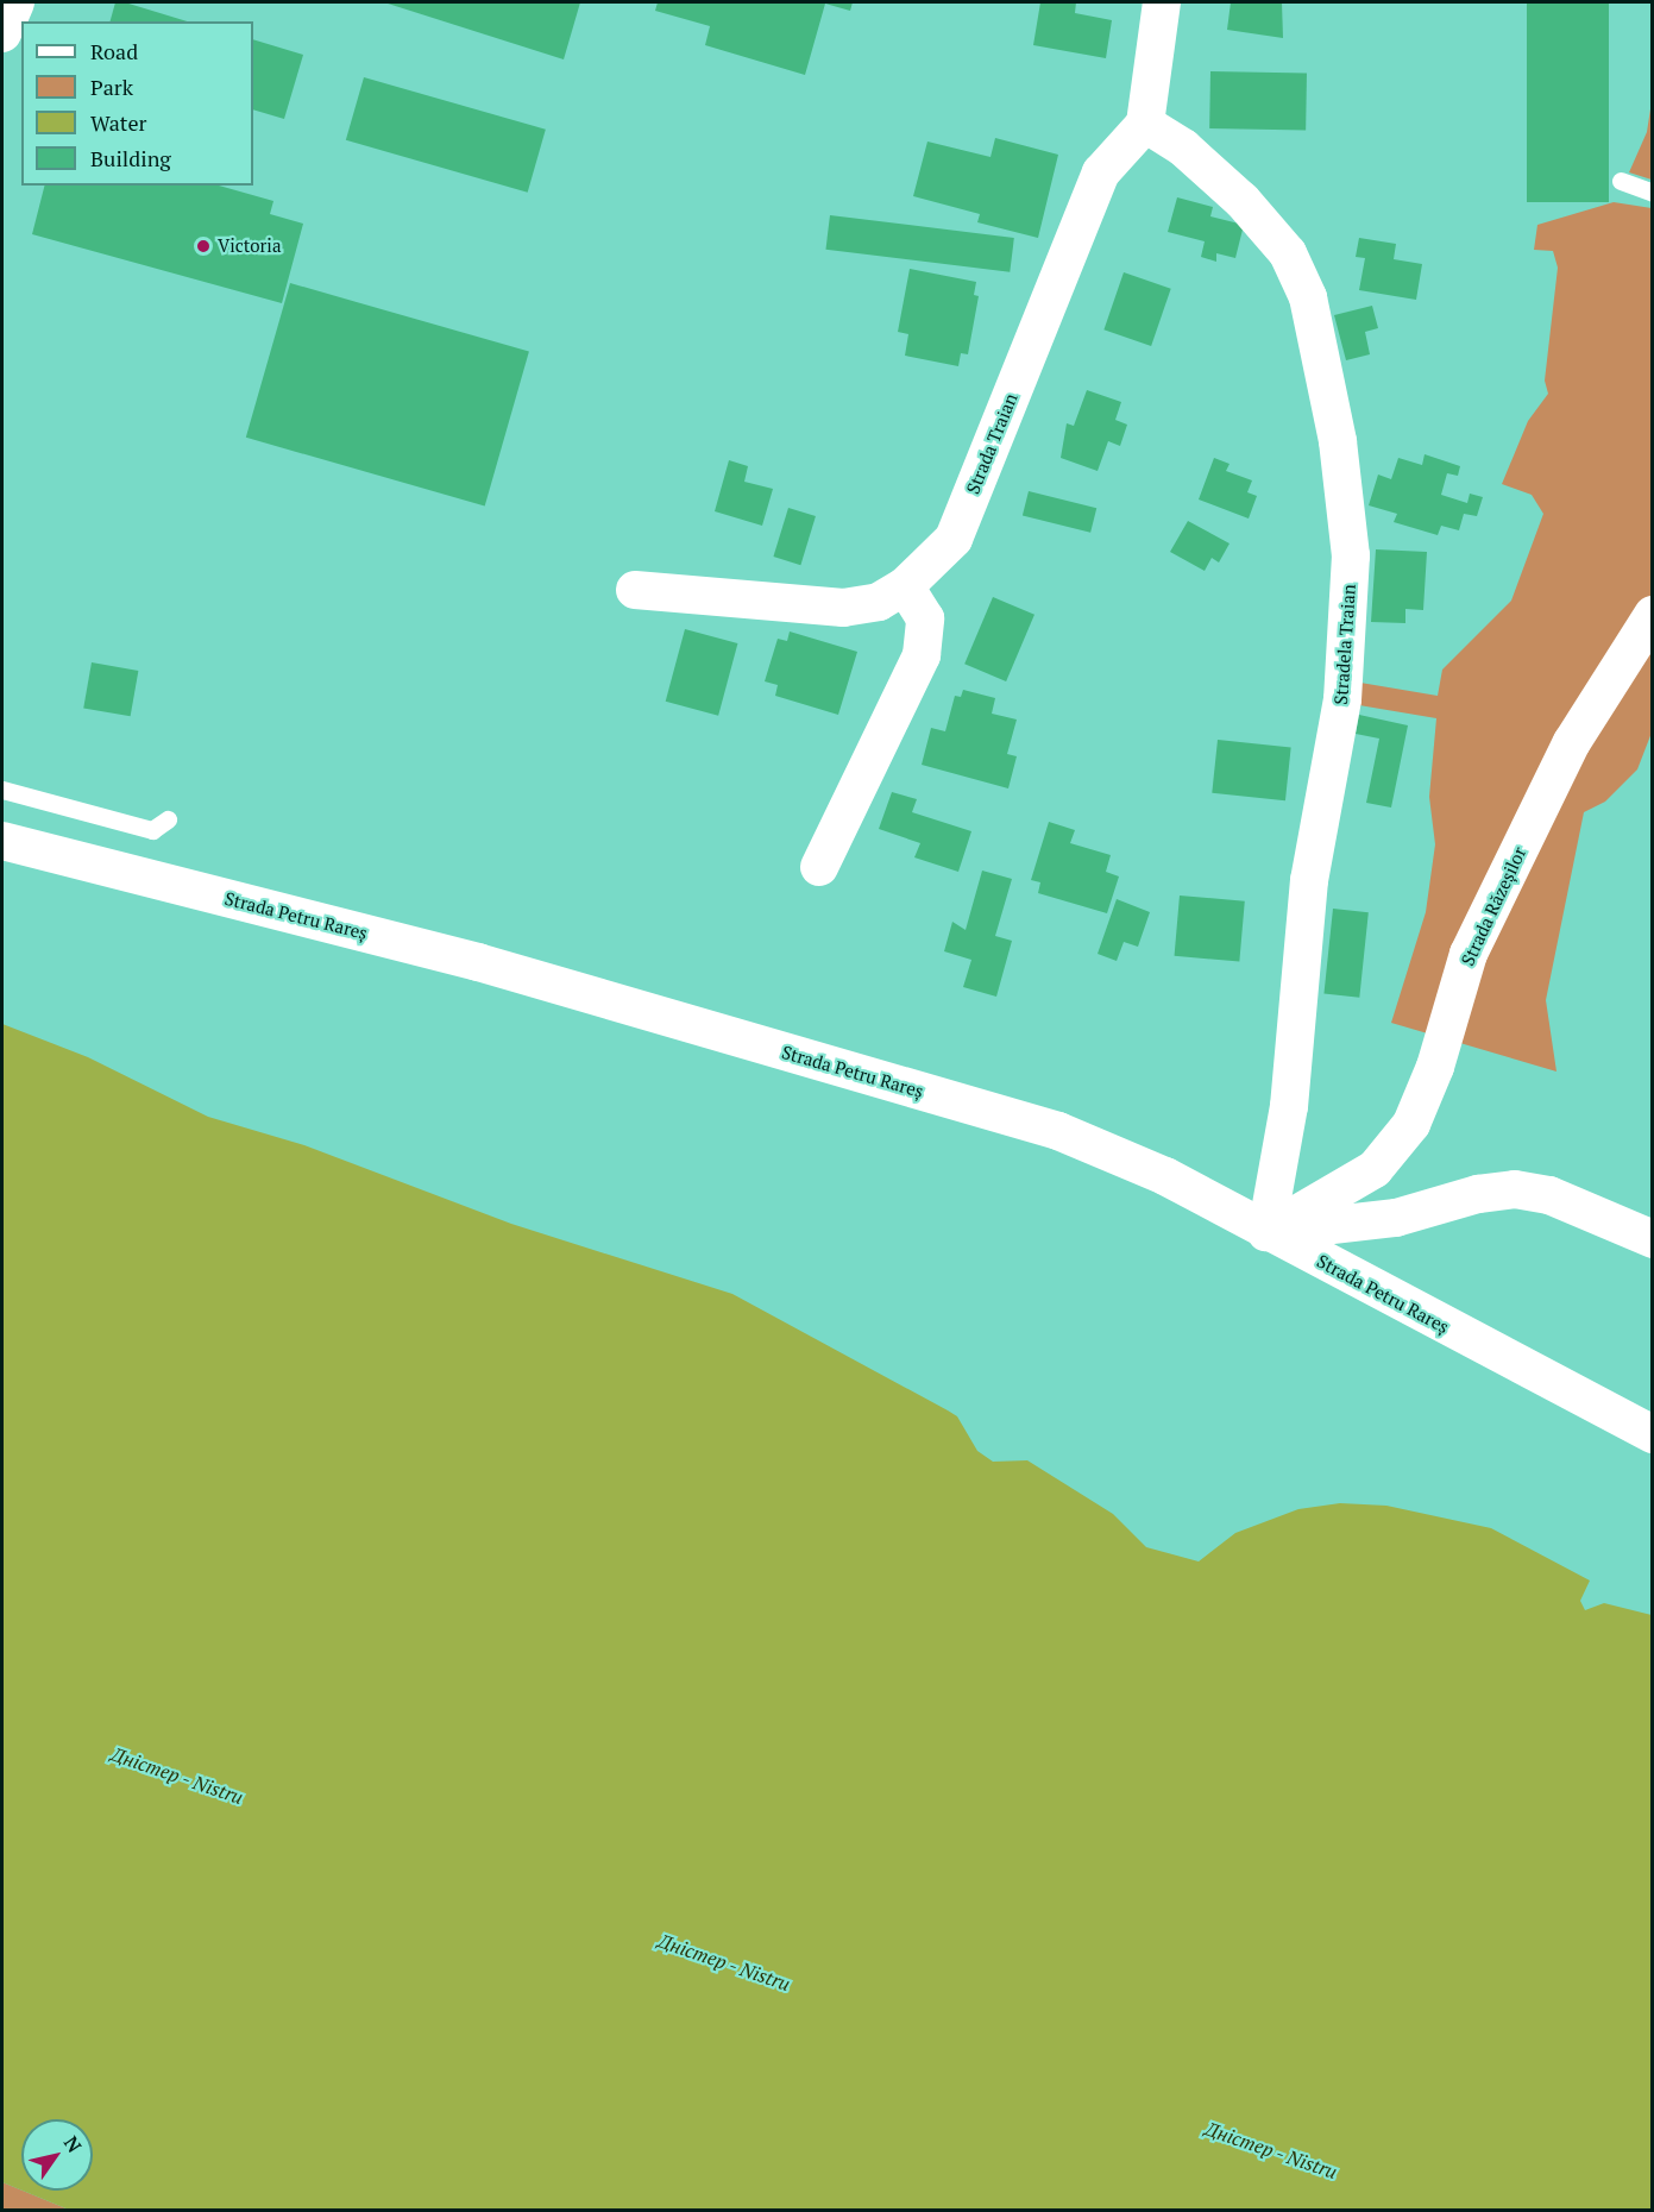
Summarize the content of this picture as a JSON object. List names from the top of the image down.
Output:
{
  "streets": {
    "street": [
      "Strada Traian",
      "Stradela Traian",
      "Strada Răzeșilor",
      "Strada Petru Rareș"
    ]
  },
  "crossings": [
    ["Strada Traian", "Stradela Traian"],
    ["Stradela Traian", "Strada Răzeșilor"],
    ["Stradela Traian", "Strada Petru Rareș"],
    ["Strada Răzeșilor", "Strada Petru Rareș"]
  ],
  "water": ["Дністер - Nistru"],
  "places": ["Victoria"],
  "legend": [
    "Road",
    "Park",
    "Water",
    "Building"
  ],
  "north": "top right"
}
